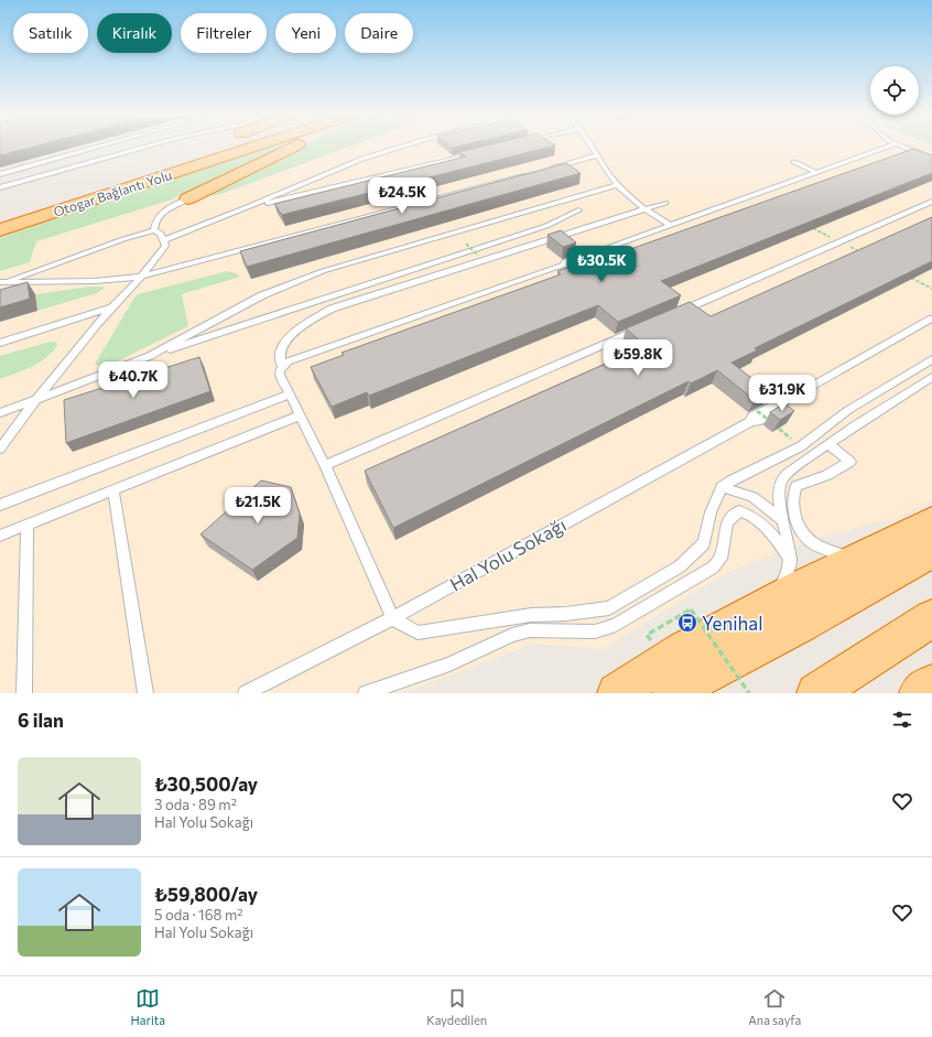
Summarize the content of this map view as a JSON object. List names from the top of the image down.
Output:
{
  "streets": {
    "highway": ["Otogar Bağlantı Yolu"],
    "lane": ["Hal Yolu Sokağı"]
  },
  "places": {
    "bus stop": ["Yenihal"]
  },
  "page": {
    "chip": [
      "Satılık",
      "Kiralık",
      "Filtreler",
      "Yeni",
      "Daire"
    ],
    "price": [
      "₺24.5K",
      "₺30.5K",
      "₺59.8K",
      "₺40.7K",
      "₺31.9K",
      "₺21.5K"
    ],
    "heading": "6 ilan",
    "list": [
      {
        "name": "₺30,500/ay",
        "note": "3 oda · 89 m² · Hal Yolu Sokağı"
      },
      {
        "name": "₺59,800/ay",
        "note": "5 oda · 168 m² · Hal Yolu Sokağı"
      }
    ],
    "tabs": ["Harita", "Kaydedilen", "Ana sayfa"]
  }
}
